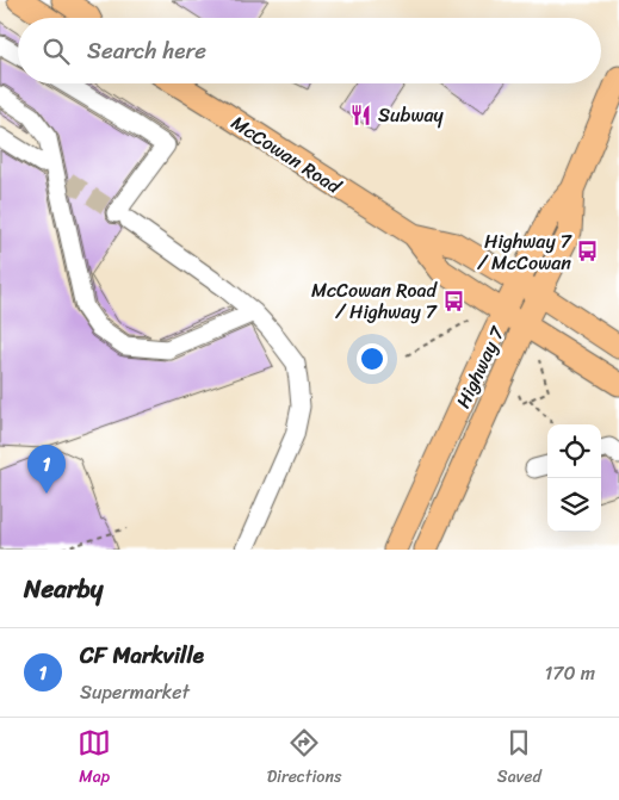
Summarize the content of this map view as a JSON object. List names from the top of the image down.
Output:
{
  "streets": {
    "main road": ["McCowan Road", "Highway 7"]
  },
  "crossings": [
    ["McCowan Road", "Highway 7"]
  ],
  "places": {
    "restaurant": ["Subway"],
    "bus stop": ["Highway 7 / McCowan", "McCowan Road / Highway 7"]
  },
  "page": {
    "search": "Search here",
    "pins": "1",
    "heading": "Nearby",
    "list": [
      {
        "mark": "1",
        "name": "CF Markville",
        "note": "Supermarket",
        "value": "170 m"
      }
    ],
    "nav": ["Map", "Directions", "Saved"]
  }
}
